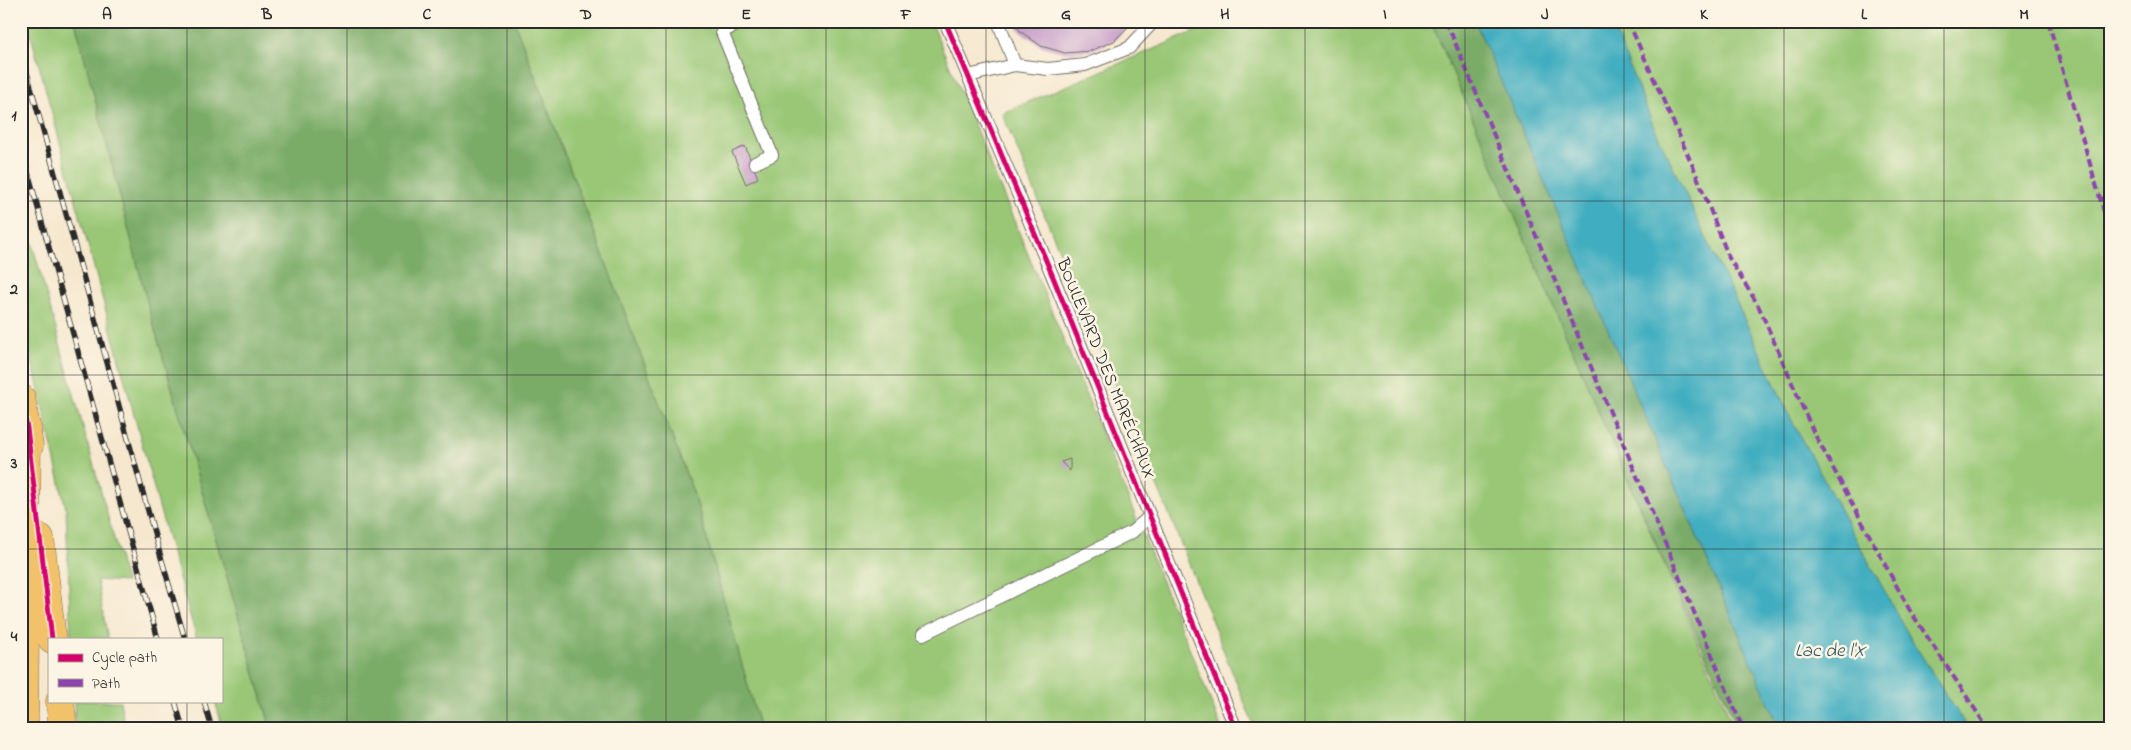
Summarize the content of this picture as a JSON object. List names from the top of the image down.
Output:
{
  "streets": {
    "lane": ["BOULEVARD DES MARÉCHAUX"]
  },
  "water": ["Lac de l'X"],
  "legend": ["Cycle path", "Path"],
  "grid": {
    "columns": [
      "A",
      "B",
      "C",
      "D",
      "E",
      "F",
      "G",
      "H",
      "I",
      "J",
      "K",
      "L",
      "M"
    ],
    "rows": [
      "1",
      "2",
      "3",
      "4"
    ]
  }
}
